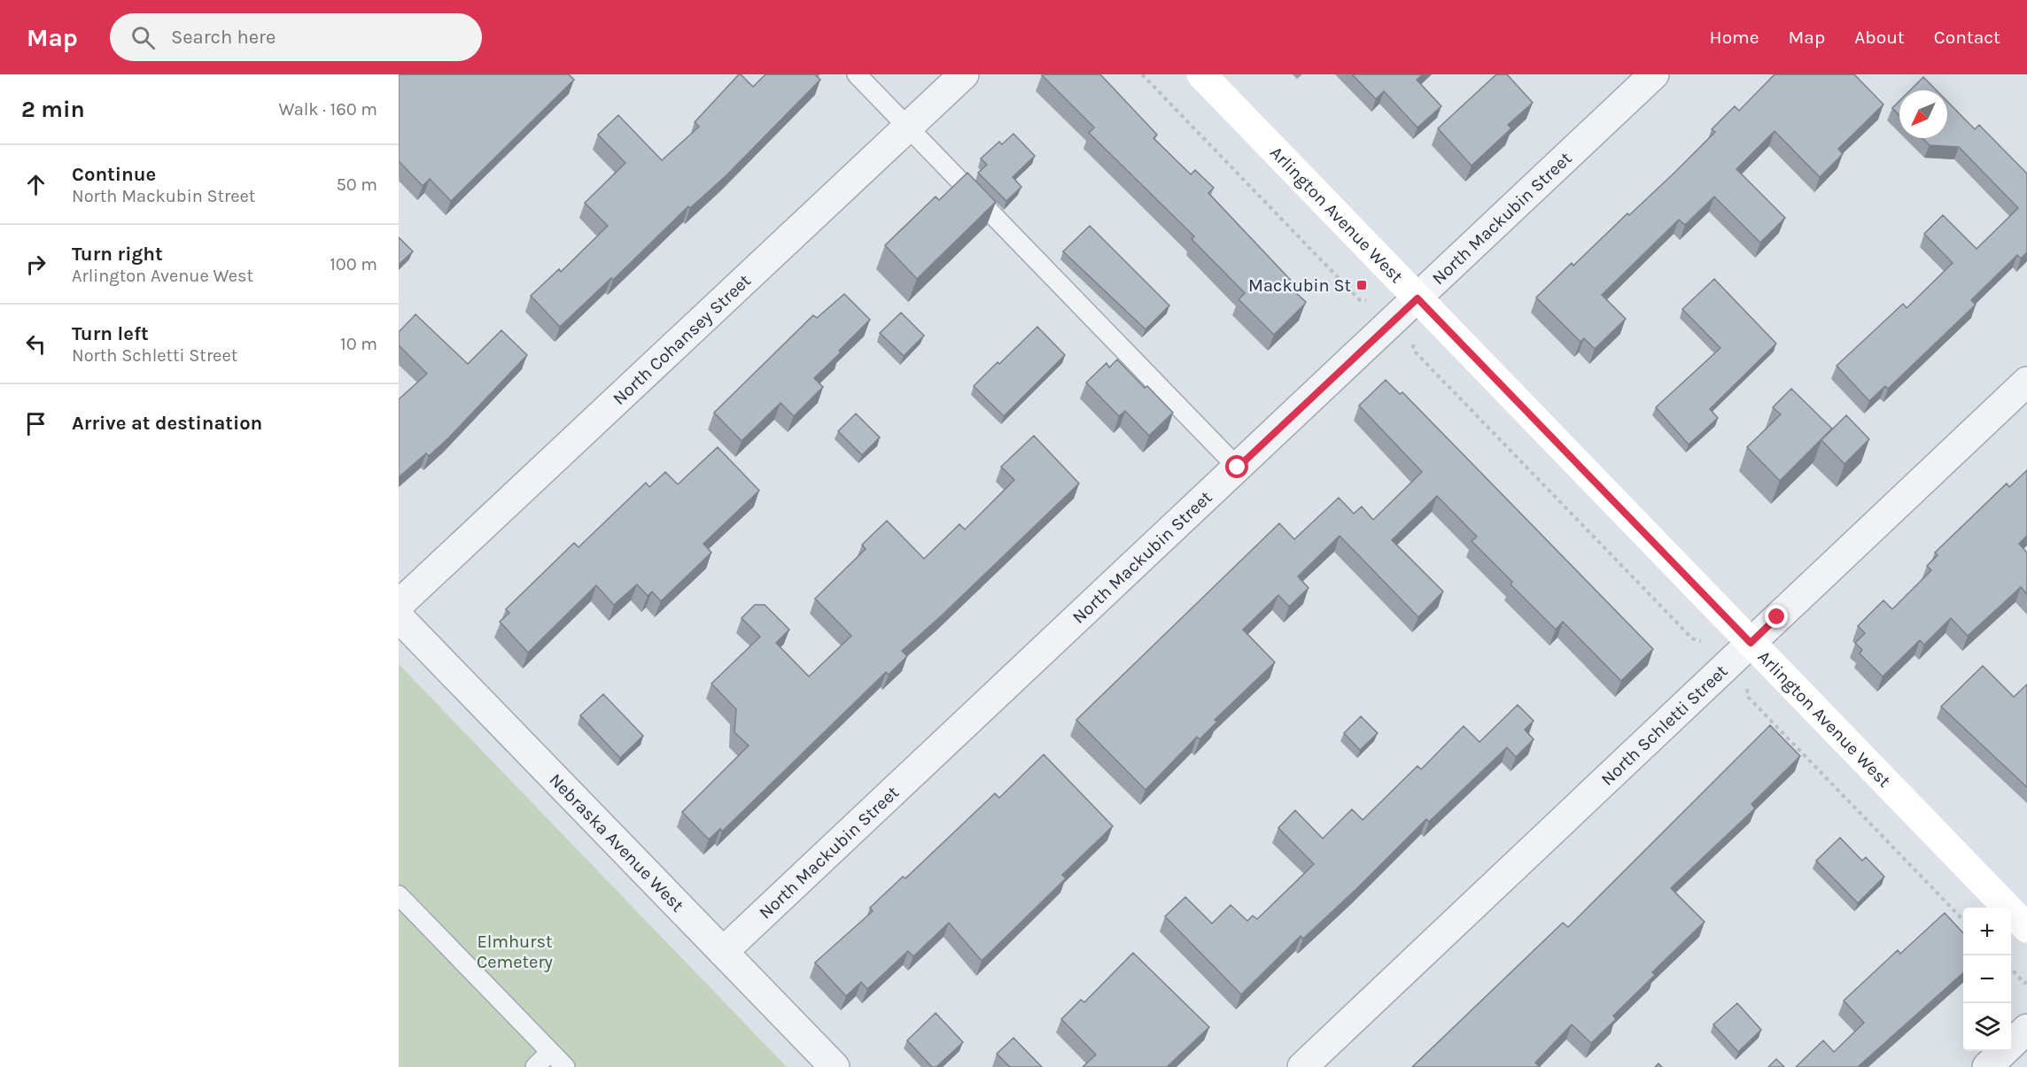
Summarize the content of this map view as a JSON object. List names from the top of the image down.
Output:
{
  "streets": {
    "street": [
      "Arlington Avenue West",
      "North Mackubin Street",
      "North Cohansey Street",
      "North Schletti Street",
      "Nebraska Avenue West"
    ]
  },
  "crossings": [
    ["Arlington Avenue West", "North Mackubin Street"],
    ["Arlington Avenue West", "North Schletti Street"],
    ["North Mackubin Street", "Nebraska Avenue West"]
  ],
  "parks": ["Elmhurst Cemetery"],
  "places": {
    "transit": ["Mackubin St"]
  },
  "north": "bottom left",
  "page": {
    "header": "Map",
    "search": "Search here",
    "nav": [
      "Home",
      "Map",
      "About",
      "Contact"
    ],
    "heading": ["2 min", "Walk · 160 m"],
    "list": [
      ["Continue", "North Mackubin Street", "50 m"],
      ["Turn right", "Arlington Avenue West", "100 m"],
      ["Turn left", "North Schletti Street", "10 m"],
      "Arrive at destination"
    ],
    "map_buttons": ["+", "−"]
  }
}
